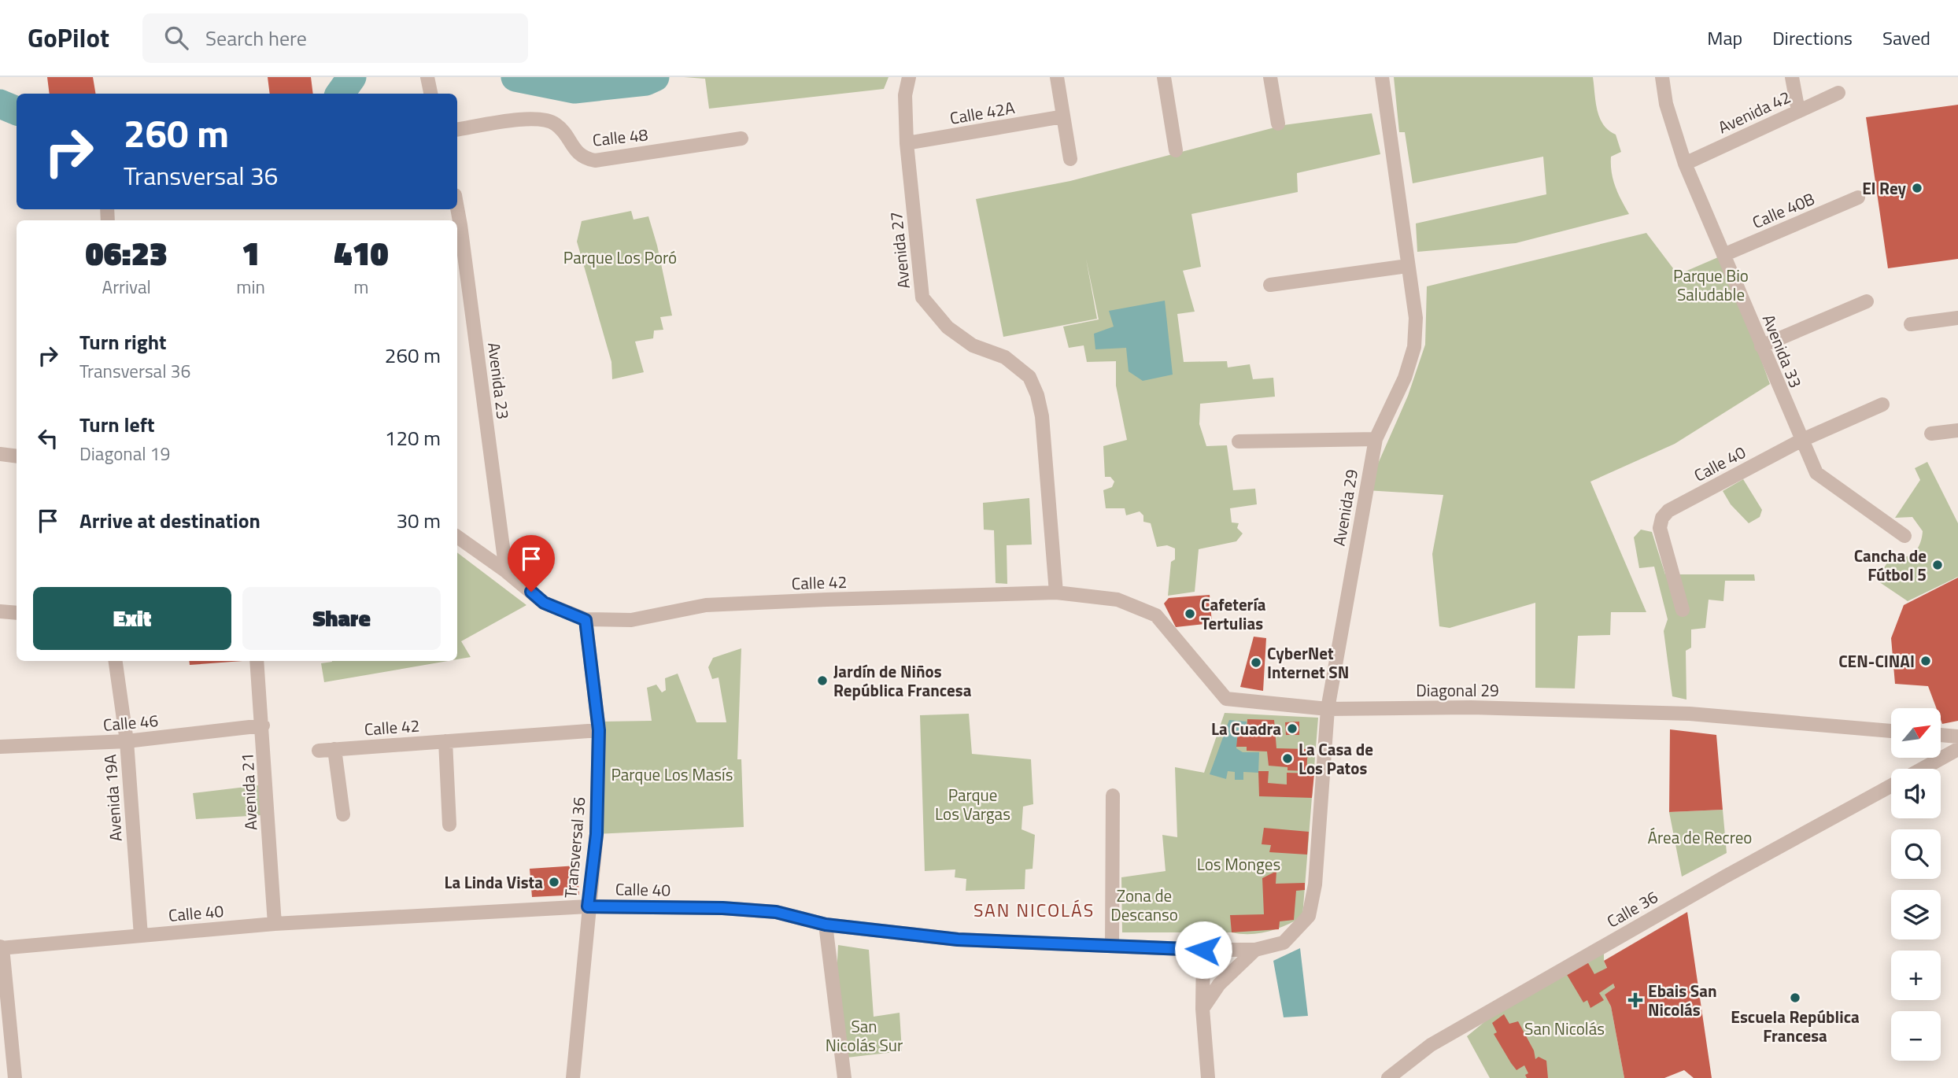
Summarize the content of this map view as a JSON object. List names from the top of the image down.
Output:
{
  "streets": {
    "street": [
      "Avenida 42",
      "Calle 42A",
      "Calle 48",
      "Calle 40B",
      "Avenida 27",
      "Avenida 33",
      "Avenida 23",
      "Calle 40",
      "Avenida 29",
      "Calle 42",
      "Diagonal 29",
      "Calle 46",
      "Avenida 21",
      "Avenida 19A",
      "Transversal 36",
      "Calle 36"
    ]
  },
  "crossings": [
    ["Avenida 42", "Avenida 33"],
    ["Calle 42A", "Avenida 27"],
    ["Calle 40B", "Avenida 33"],
    ["Avenida 27", "Calle 42"],
    ["Avenida 27", "Diagonal 29"],
    ["Avenida 33", "Calle 40"],
    ["Calle 40", "Avenida 29"],
    ["Calle 40", "Avenida 21"],
    ["Calle 40", "Avenida 19A"],
    ["Calle 40", "Transversal 36"],
    ["Avenida 29", "Diagonal 29"],
    ["Calle 42", "Diagonal 29"],
    ["Calle 42", "Transversal 36"],
    ["Calle 46", "Avenida 21"],
    ["Calle 46", "Avenida 19A"]
  ],
  "districts": ["SAN NICOLÁS"],
  "parks": [
    "Parque Los Poró",
    "Parque Bio Saludable",
    "Parque Los Masís",
    "Parque Los Vargas",
    "Área de Recreo",
    "Los Monges",
    "Zona de Descanso",
    "San Nicolás Sur",
    "San Nicolás"
  ],
  "places": {
    "other": [
      "El Rey",
      "Cancha de Fútbol 5",
      "Cafetería Tertulias",
      "CEN-CINAI",
      "CyberNet Internet SN",
      "Jardín de Niños República Francesa",
      "La Cuadra",
      "La Casa de Los Patos",
      "La Linda Vista",
      "Escuela República Francesa"
    ],
    "health": ["Ebais San Nicolás"]
  },
  "north": "top right",
  "page": {
    "header": "GoPilot",
    "search": "Search here",
    "nav": ["Map", "Directions", "Saved"],
    "turn": ["260 m", "Transversal 36"],
    "eta": [
      "06:23",
      "Arrival",
      "1",
      "min",
      "410",
      "m"
    ],
    "list": [
      {
        "name": "Turn right",
        "note": "Transversal 36",
        "value": "260 m"
      },
      {
        "name": "Turn left",
        "note": "Diagonal 19",
        "value": "120 m"
      },
      {
        "name": "Arrive at destination",
        "value": "30 m"
      }
    ],
    "buttons": ["Exit", "Share"],
    "map_buttons": ["+", "−"]
  }
}
